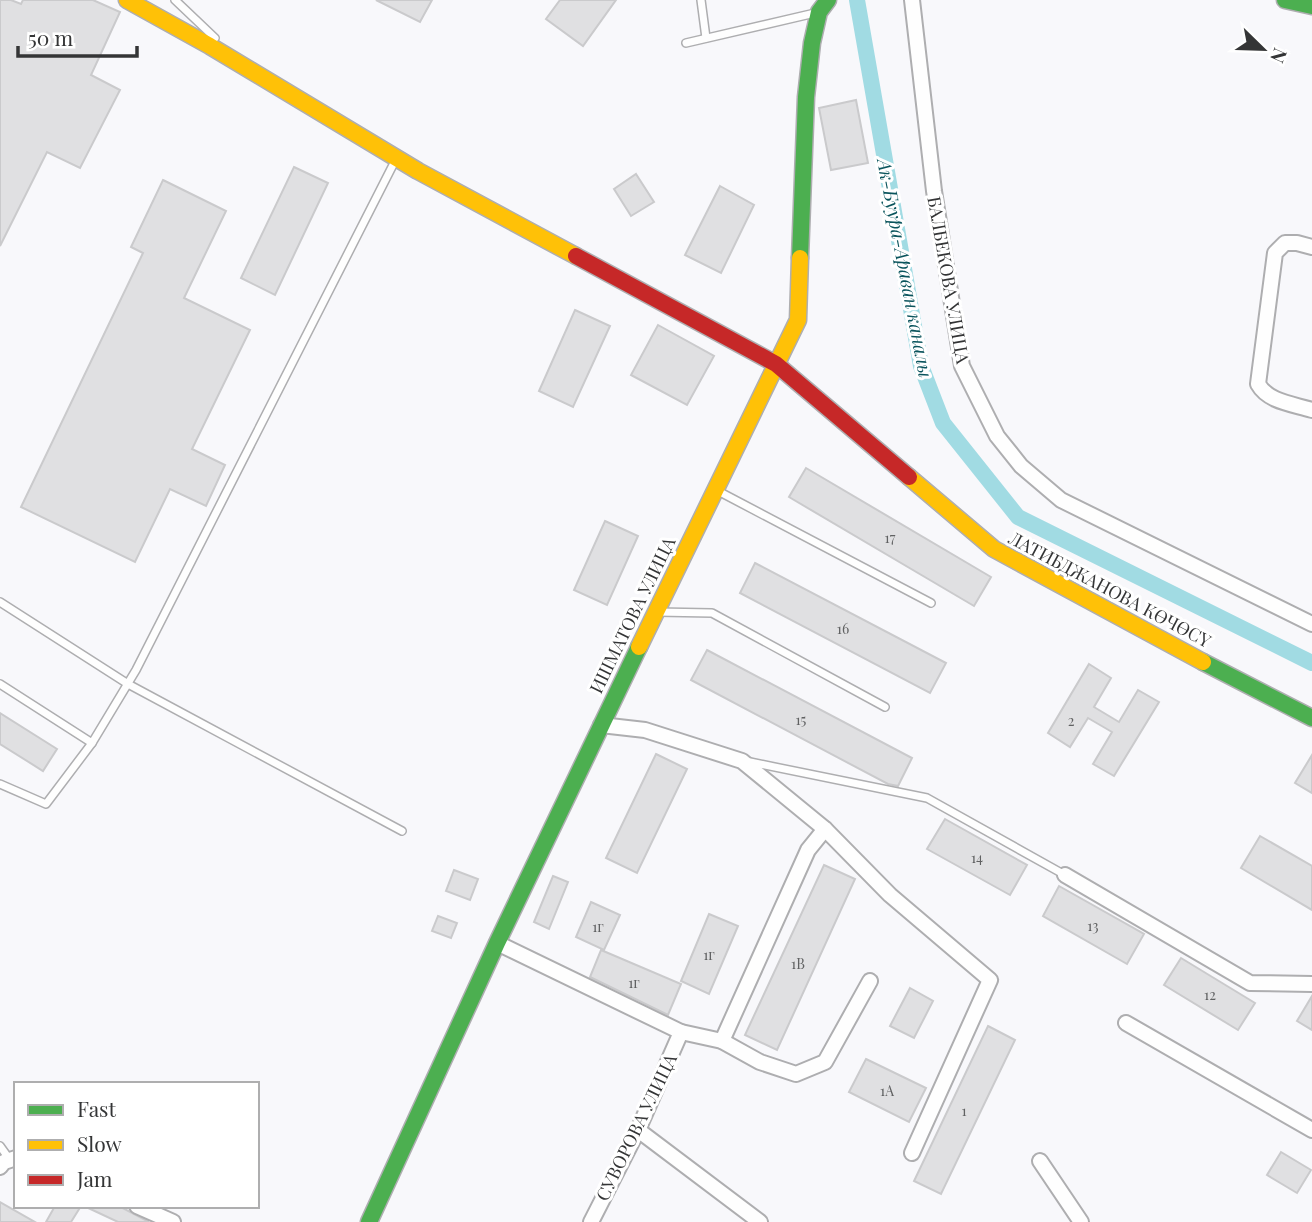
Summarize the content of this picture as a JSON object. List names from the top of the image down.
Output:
{
  "streets": {
    "street": [
      "БАЛБЕКОВА УЛИЦА",
      "ЛАТИБДЖАНОВА КӨЧӨСҮ",
      "ИШМАТОВА УЛИЦА",
      "СУВОРОВА УЛИЦА"
    ]
  },
  "crossings": [
    ["ЛАТИБДЖАНОВА КӨЧӨСҮ", "ИШМАТОВА УЛИЦА"]
  ],
  "water": ["Ак-Буура-Араван каналы"],
  "house_numbers": [
    "17",
    "16",
    "15",
    "2",
    "14",
    "13",
    "1г",
    "1г",
    "1В",
    "1г",
    "12",
    "1А",
    "1"
  ],
  "legend": ["Fast", "Slow", "Jam"],
  "scale_bar": "50 m",
  "north": "bottom right"
}
